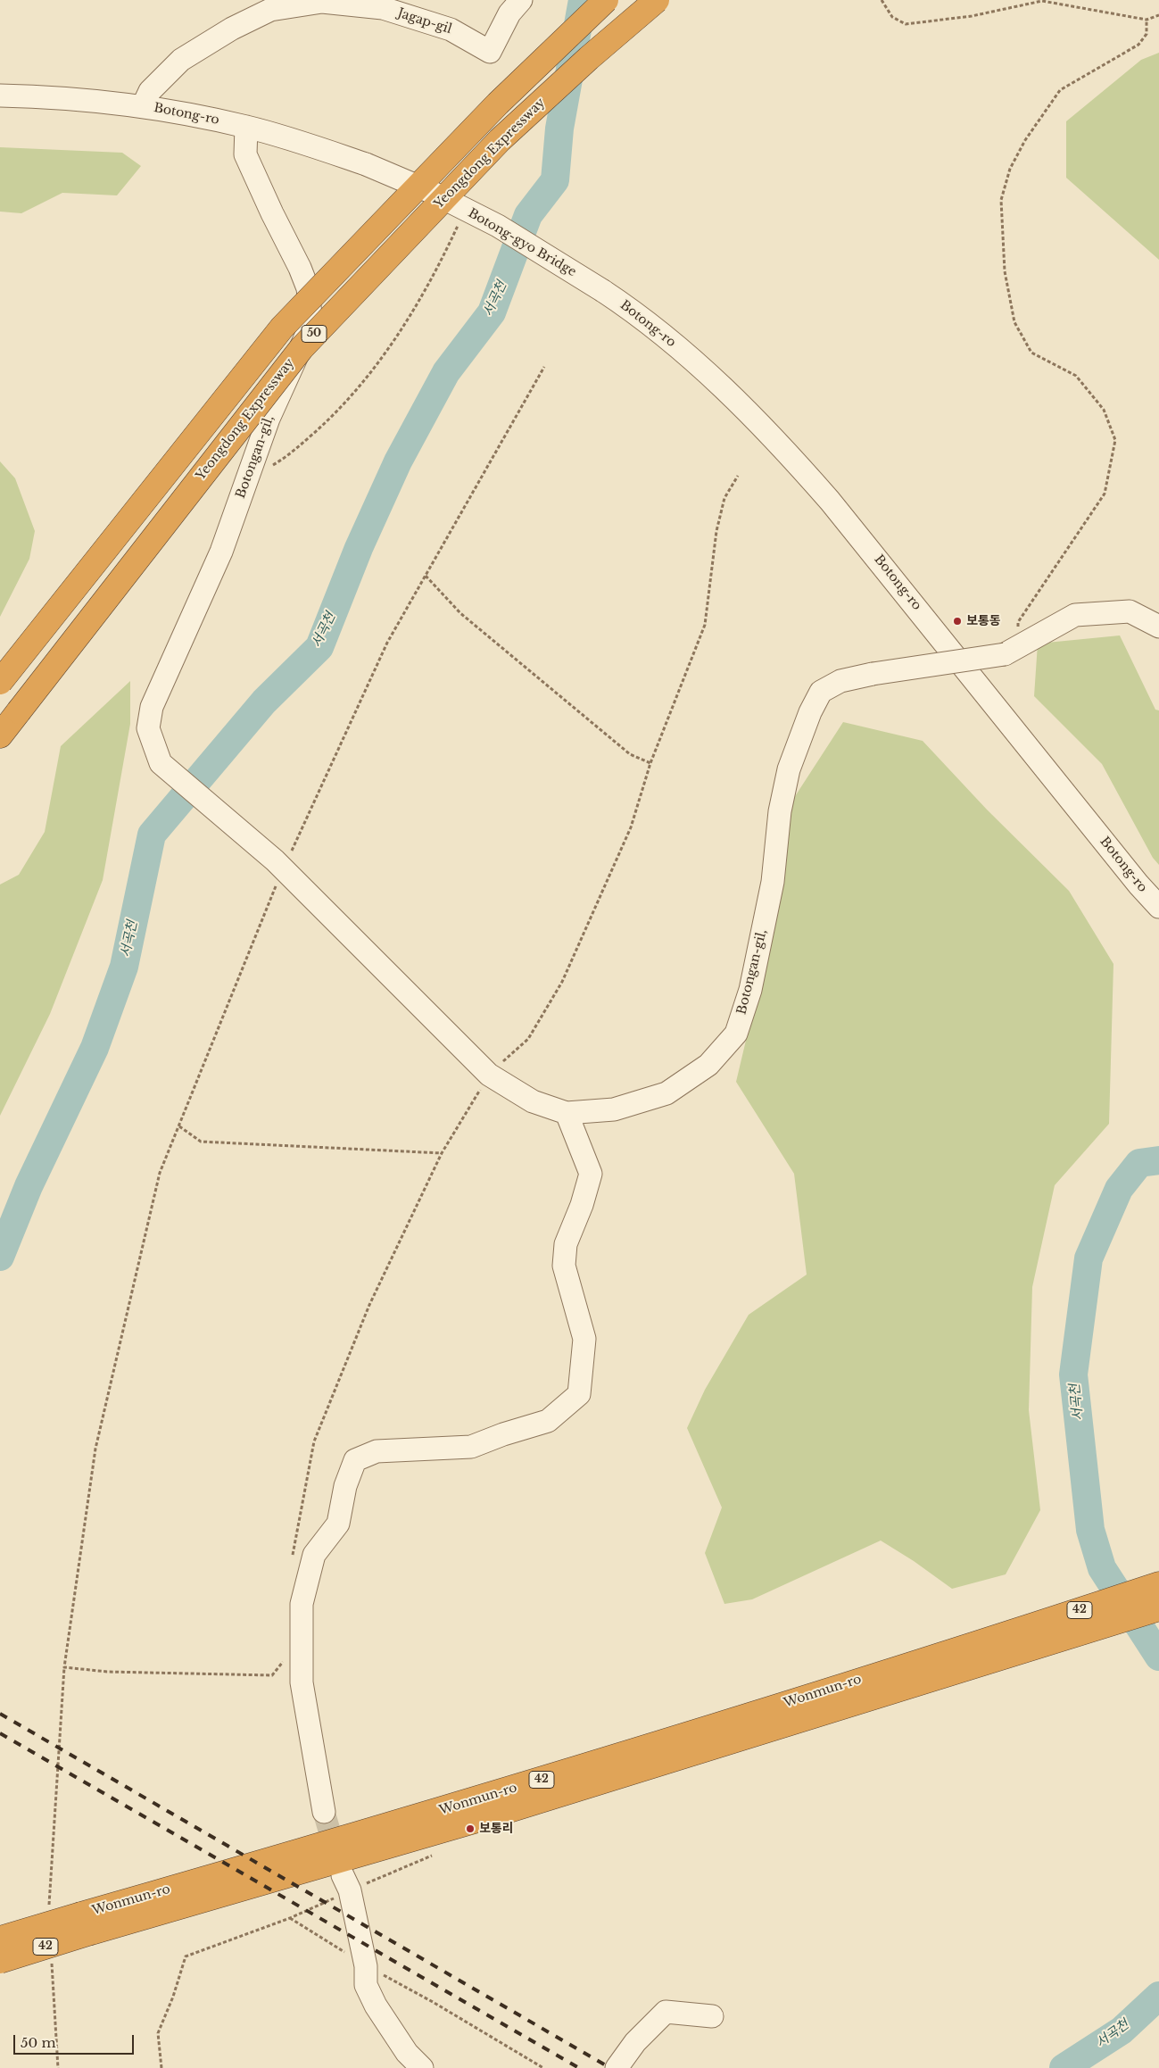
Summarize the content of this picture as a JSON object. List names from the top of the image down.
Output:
{
  "streets": {
    "highway": [
      "Yeongdong Expressway",
      "50",
      "42",
      "Wonmun-ro"
    ],
    "street": [
      "Jagap-gil",
      "Botong-ro",
      "Botong-gyo Bridge",
      "Botongan-gil,"
    ]
  },
  "crossings": [
    ["Jagap-gil", "Botong-ro"],
    ["Botong-ro", "Botong-gyo Bridge"],
    ["Botong-ro", "Botongan-gil,"],
    ["42", "Wonmun-ro"]
  ],
  "water": ["서곡천"],
  "places": ["보통동", "보통리"],
  "scale_bar": "50 m"
}
